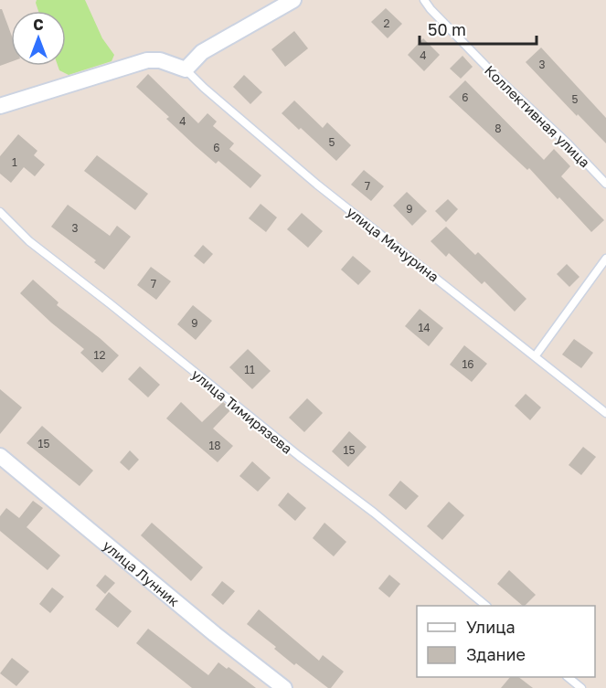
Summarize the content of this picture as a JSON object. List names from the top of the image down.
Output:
{
  "streets": {
    "street": ["улица Лунник"],
    "lane": ["Коллективная улица", "улица Мичурина", "улица Тимирязева"]
  },
  "house_numbers": [
    "2",
    "4",
    "3",
    "6",
    "5",
    "4",
    "8",
    "5",
    "6",
    "1",
    "7",
    "9",
    "3",
    "7",
    "9",
    "14",
    "12",
    "16",
    "11",
    "15",
    "18",
    "15"
  ],
  "legend": ["Улица", "Здание"],
  "scale_bar": "50 m",
  "north": "top"
}
